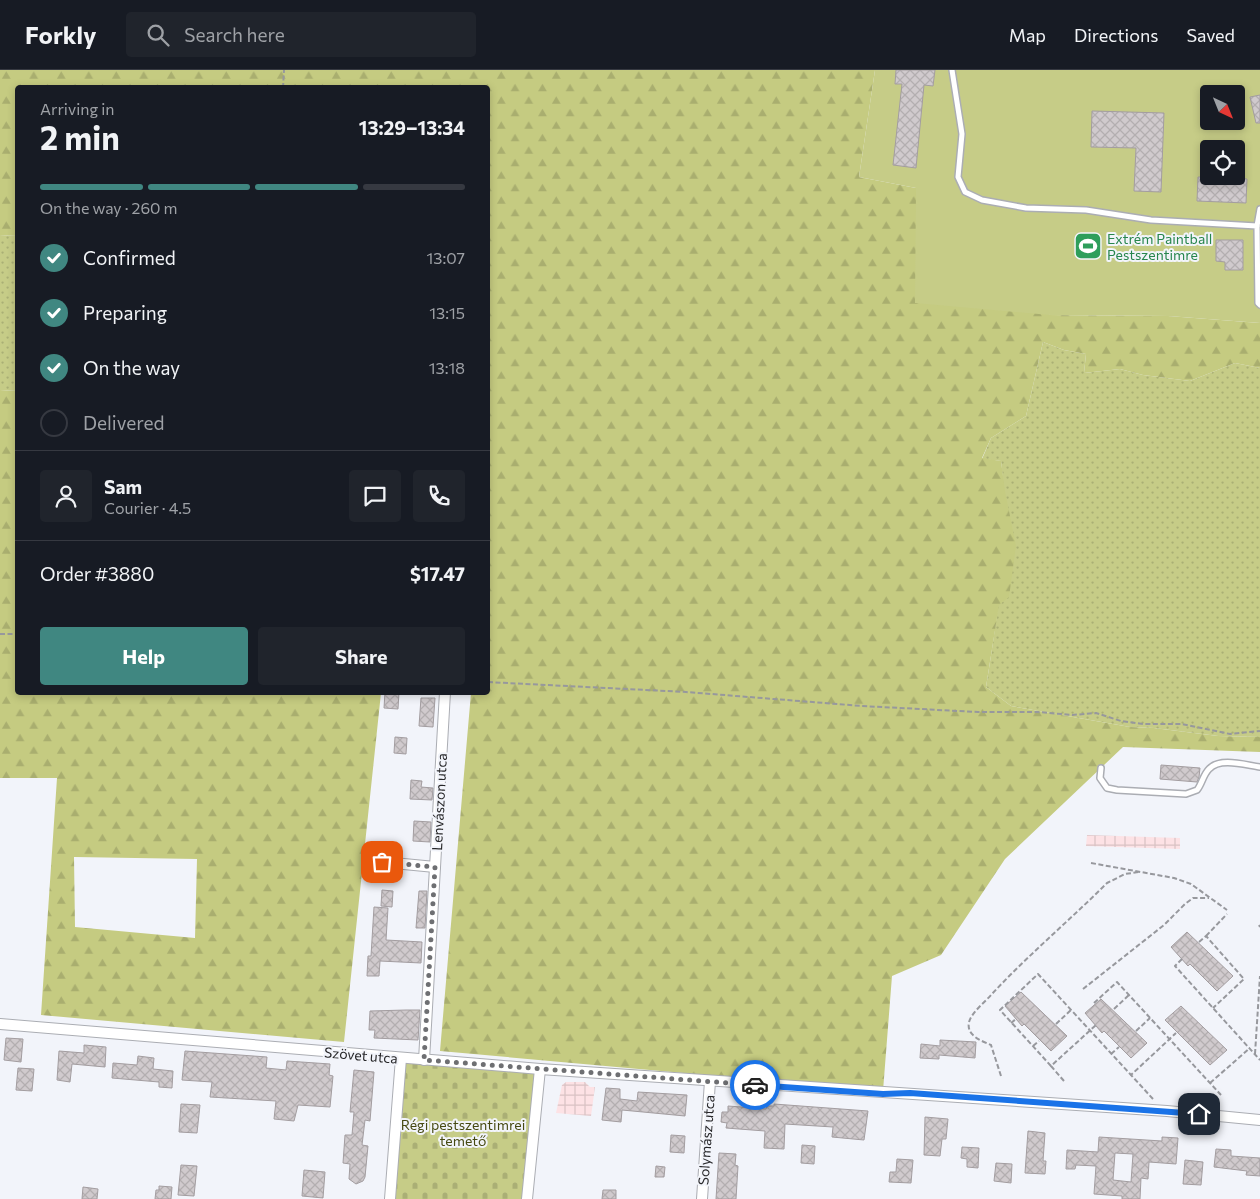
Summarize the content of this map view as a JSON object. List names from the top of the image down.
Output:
{
  "streets": {
    "street": ["Lenvászon utca", "Szövet utca", "Solymász utca"]
  },
  "crossings": [
    ["Lenvászon utca", "Szövet utca"],
    ["Szövet utca", "Solymász utca"]
  ],
  "parks": ["Régi pestszentimrei temető"],
  "places": {
    "sports": ["Extrém Paintball Pestszentimre"]
  },
  "north": "bottom right",
  "page": {
    "header": "Forkly",
    "search": "Search here",
    "nav": ["Map", "Directions", "Saved"],
    "heading": ["2 min", "Arriving in", "13:29–13:34"],
    "panel": [
      "Sam",
      "Courier · 4.5",
      "Order #3880",
      "$17.47"
    ],
    "bar": "On the way · 260 m",
    "list": [
      ["Confirmed", "13:07"],
      ["Preparing", "13:15"],
      ["On the way", "13:18"],
      "Delivered"
    ],
    "buttons": ["Help", "Share"]
  }
}
